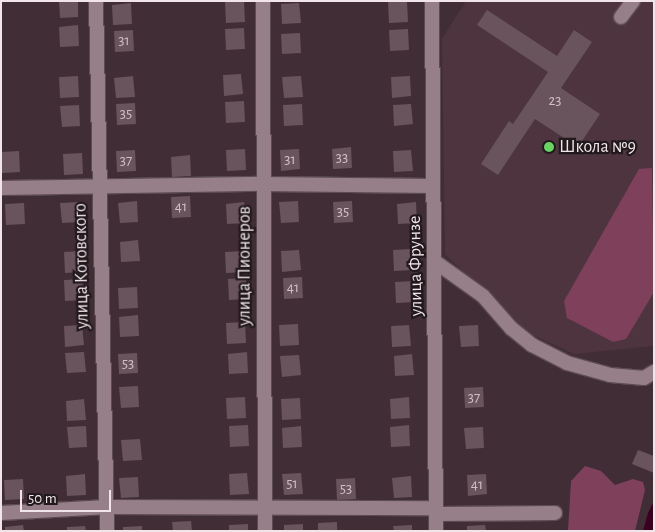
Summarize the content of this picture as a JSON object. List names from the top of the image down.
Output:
{
  "streets": {
    "street": ["улица Котовского", "улица Пионеров", "улица Фрунзе"]
  },
  "places": ["Школа №9"],
  "house_numbers": [
    "31",
    "23",
    "35",
    "33",
    "31",
    "37",
    "41",
    "35",
    "41",
    "53",
    "37",
    "51",
    "41",
    "53"
  ],
  "scale_bar": "50 m"
}
